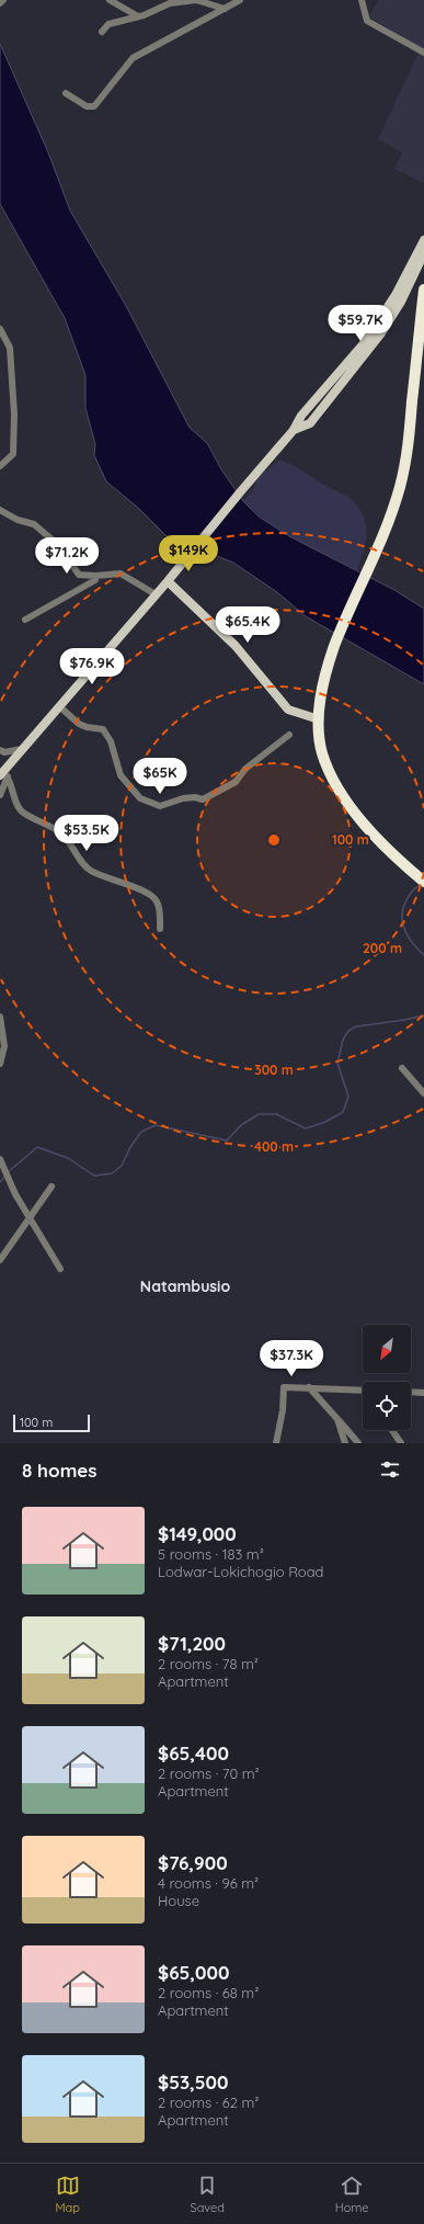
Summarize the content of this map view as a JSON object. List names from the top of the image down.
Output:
{
  "districts": ["Natambusio"],
  "scale_bar": "100 m",
  "north": "bottom left",
  "page": {
    "price": [
      "$59.7K",
      "$149K",
      "$71.2K",
      "$65.4K",
      "$76.9K",
      "$65K",
      "$53.5K",
      "$37.3K"
    ],
    "scale": "100 m",
    "heading": "8 homes",
    "list": [
      {
        "name": "$149,000",
        "note": "5 rooms · 183 m² · Lodwar-Lokichogio Road"
      },
      {
        "name": "$71,200",
        "note": "2 rooms · 78 m² · Apartment"
      },
      {
        "name": "$65,400",
        "note": "2 rooms · 70 m² · Apartment"
      },
      {
        "name": "$76,900",
        "note": "4 rooms · 96 m² · House"
      },
      {
        "name": "$65,000",
        "note": "2 rooms · 68 m² · Apartment"
      },
      {
        "name": "$53,500",
        "note": "2 rooms · 62 m² · Apartment"
      }
    ],
    "tabs": ["Map", "Saved", "Home"]
  },
  "rings": [
    "100 m",
    "200 m",
    "300 m",
    "400 m"
  ]
}
